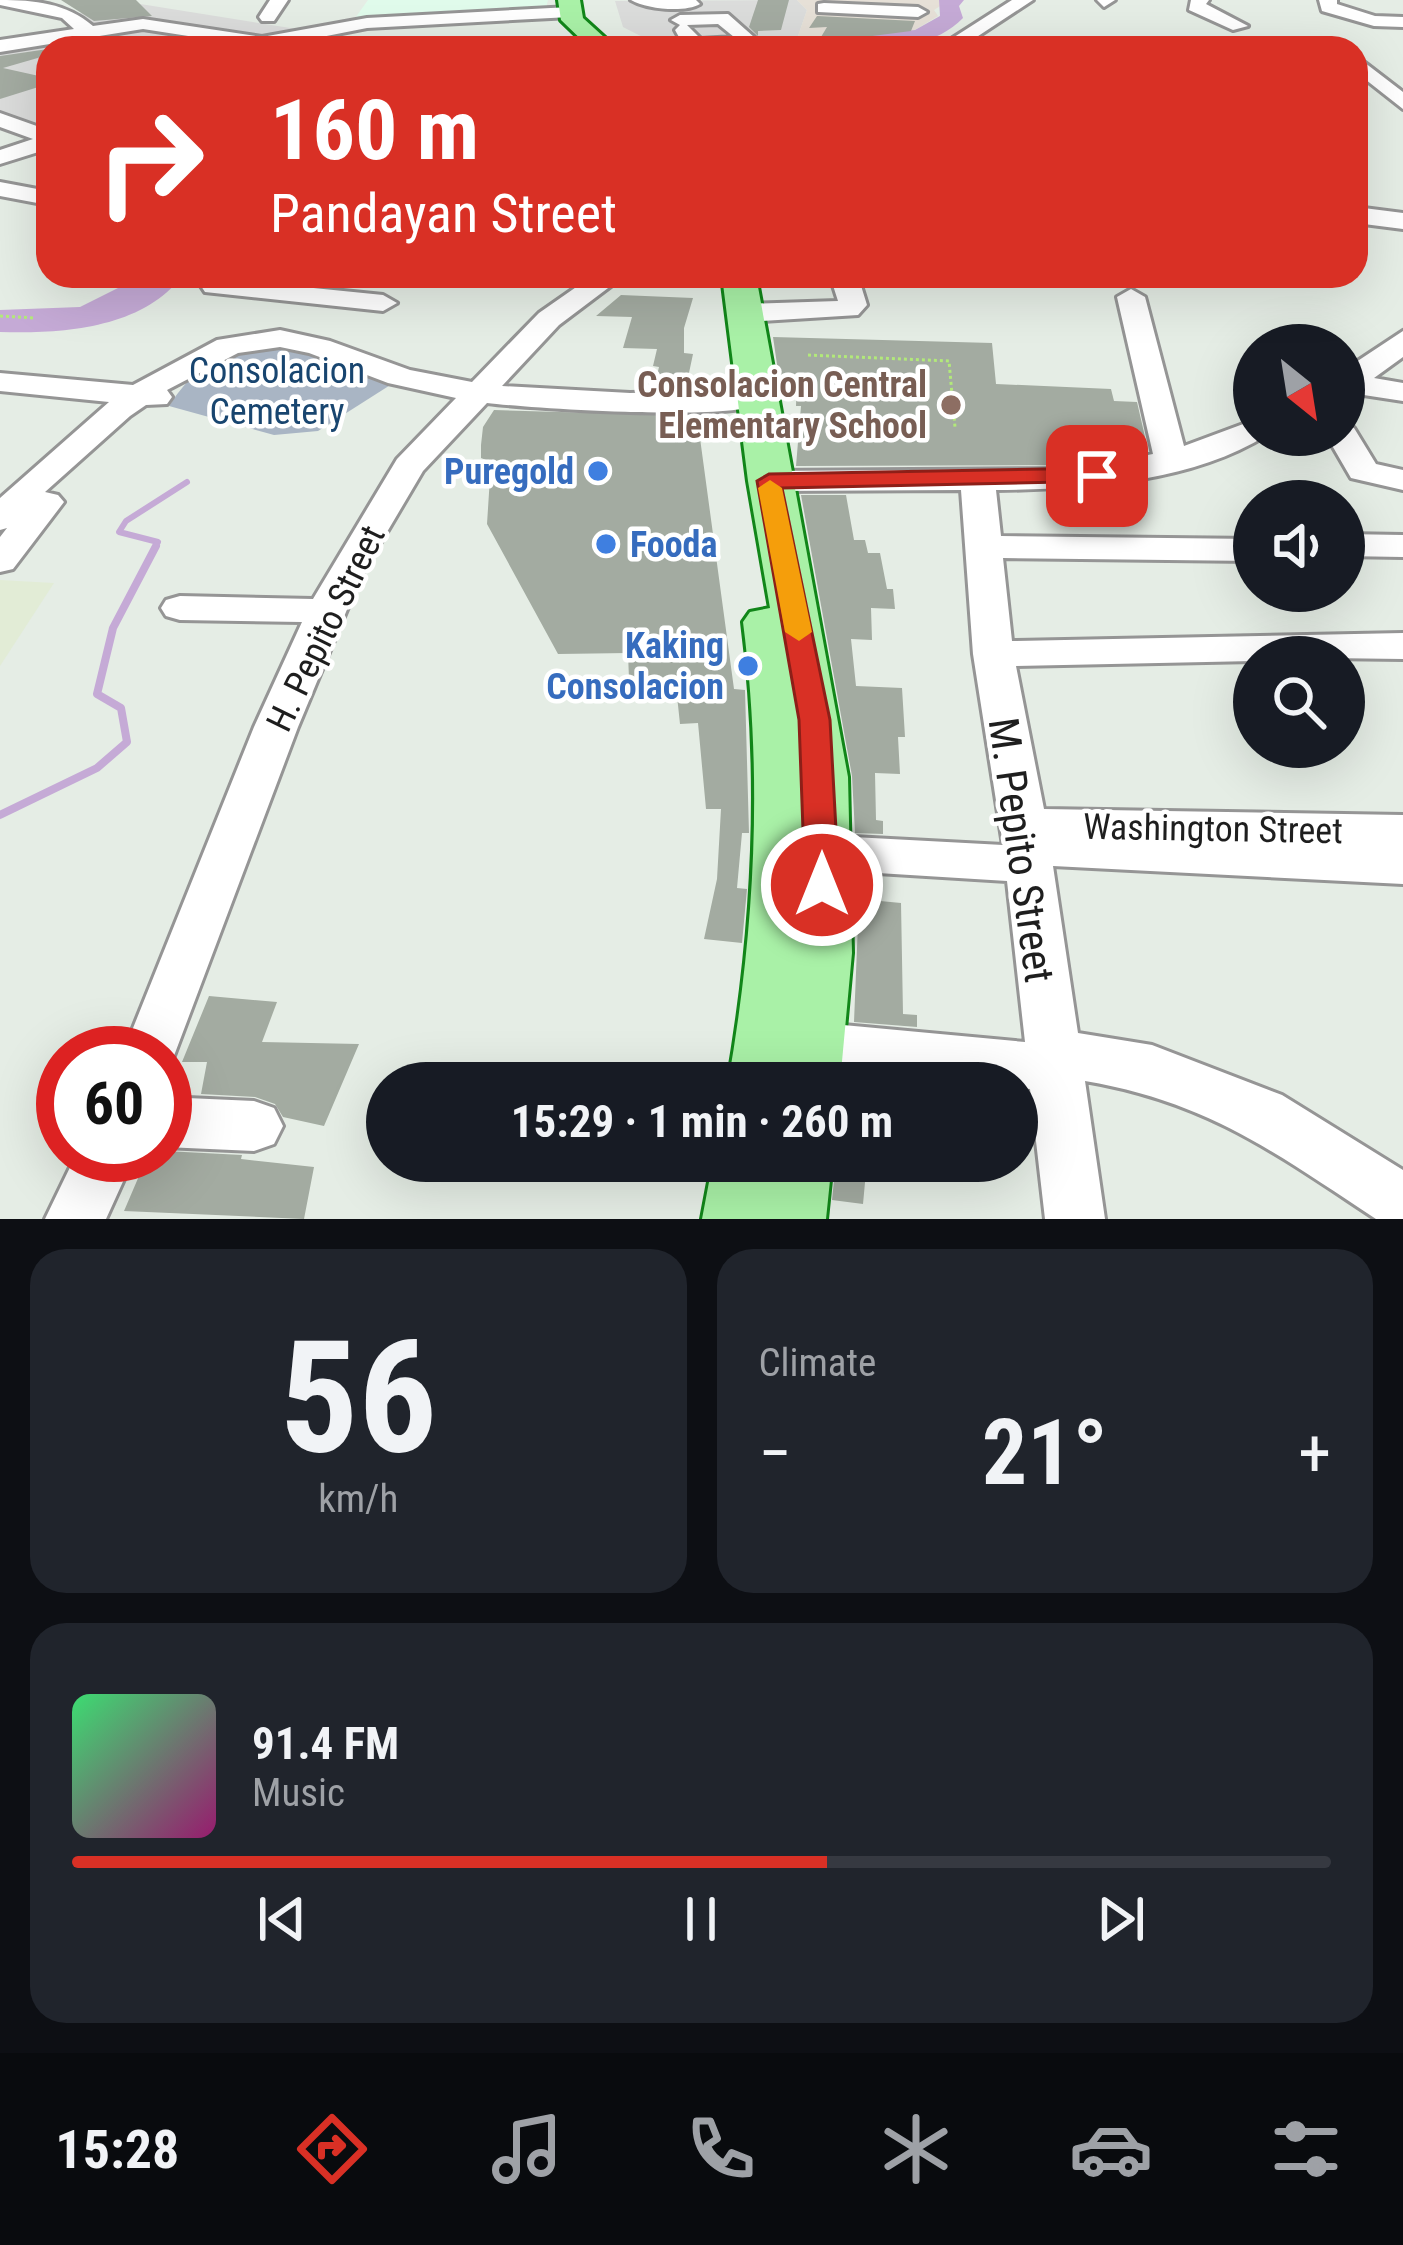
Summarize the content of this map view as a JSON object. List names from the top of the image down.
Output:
{
  "streets": {
    "street": ["H. Pepito Street", "Washington Street", "M. Pepito Street"]
  },
  "crossings": [
    ["Washington Street", "M. Pepito Street"]
  ],
  "parks": ["Consolacion Cemetery"],
  "places": [
    "Consolacion Central Elementary School",
    "Puregold",
    "Fooda",
    "Kaking Consolacion"
  ],
  "north": "bottom right",
  "page": {
    "turn": ["160 m", "Pandayan Street"],
    "limit": "60",
    "trip": "15:29 · 1 min · 260 m",
    "tile": [
      ["56", "km/h"],
      "Climate"
    ],
    "heat": ["−", "21°", "+"],
    "song": ["91.4 FM", "Music"],
    "tabs": "15:28"
  }
}
